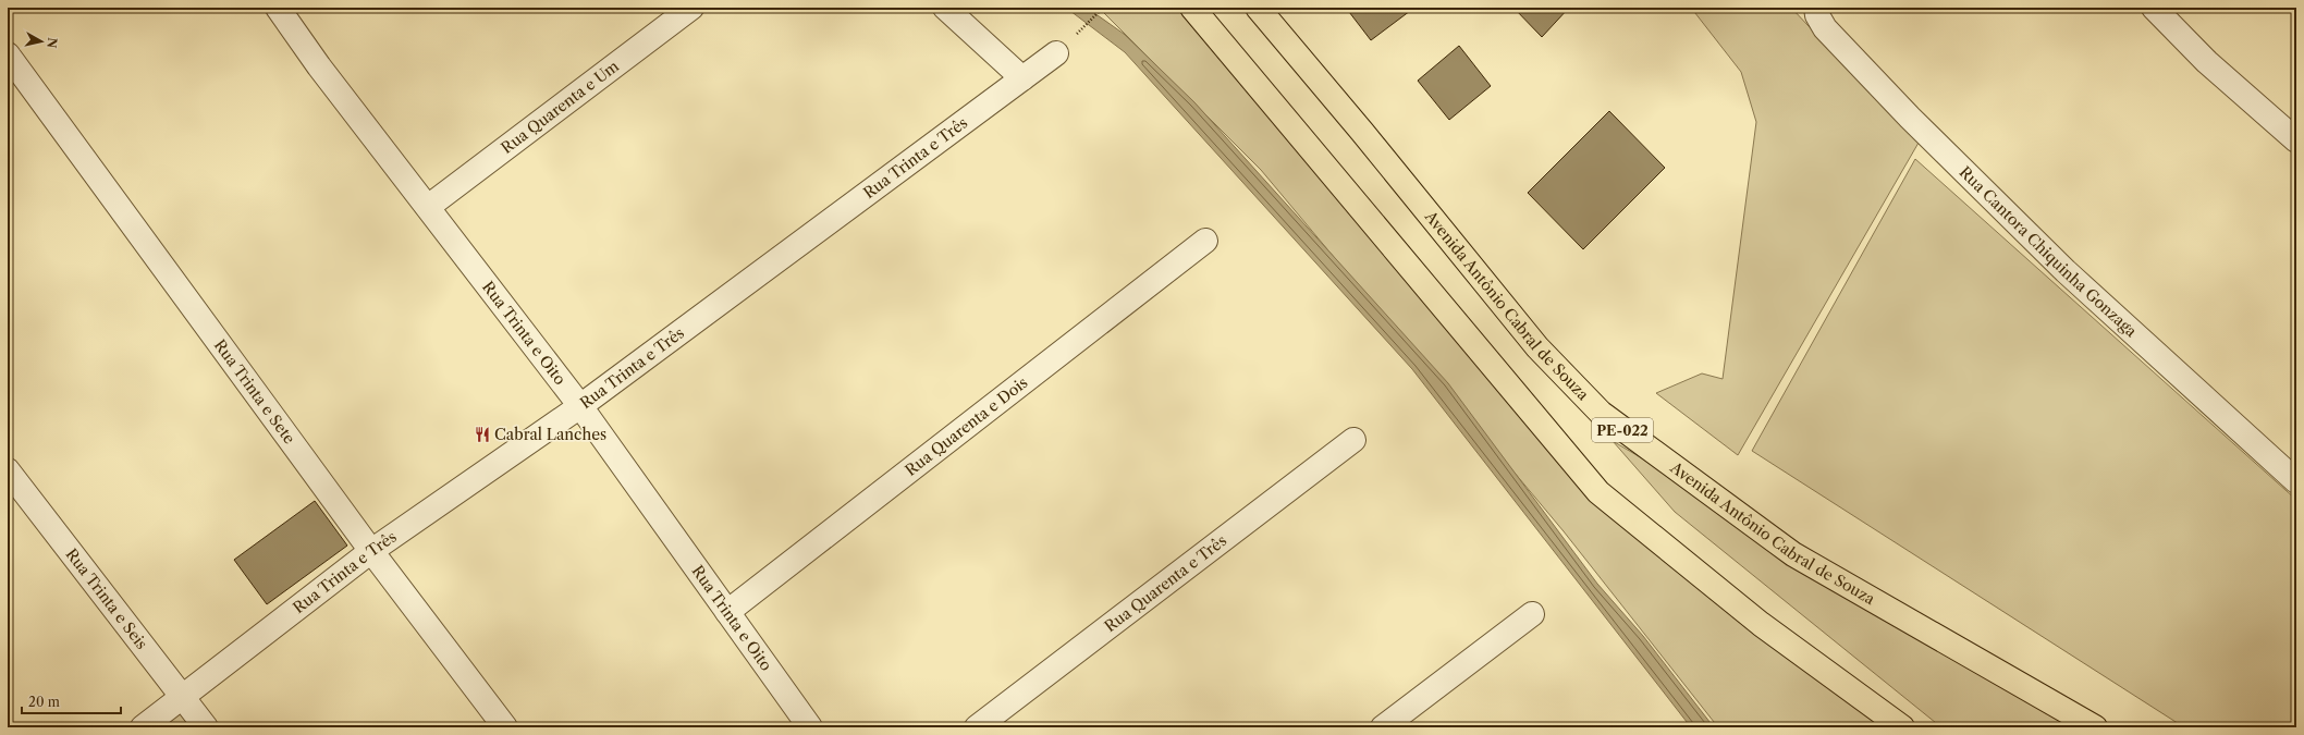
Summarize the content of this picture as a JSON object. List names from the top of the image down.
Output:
{
  "streets": {
    "highway": ["Avenida Antônio Cabral de Souza", "PE-022"],
    "street": [
      "Rua Quarenta e Um",
      "Rua Trinta e Três",
      "Rua Cantora Chiquinha Gonzaga",
      "Rua Trinta e Oito",
      "Rua Trinta e Sete",
      "Rua Quarenta e Dois",
      "Rua Quarenta e Três",
      "Rua Trinta e Seis"
    ]
  },
  "crossings": [
    ["Rua Quarenta e Um", "Rua Trinta e Oito"],
    ["Rua Trinta e Três", "Rua Trinta e Oito"],
    ["Rua Trinta e Três", "Rua Trinta e Sete"],
    ["Rua Trinta e Três", "Rua Trinta e Seis"],
    ["Rua Trinta e Oito", "Rua Quarenta e Dois"]
  ],
  "places": {
    "restaurant": ["Cabral Lanches"]
  },
  "scale_bar": "20 m",
  "north": "right"
}
